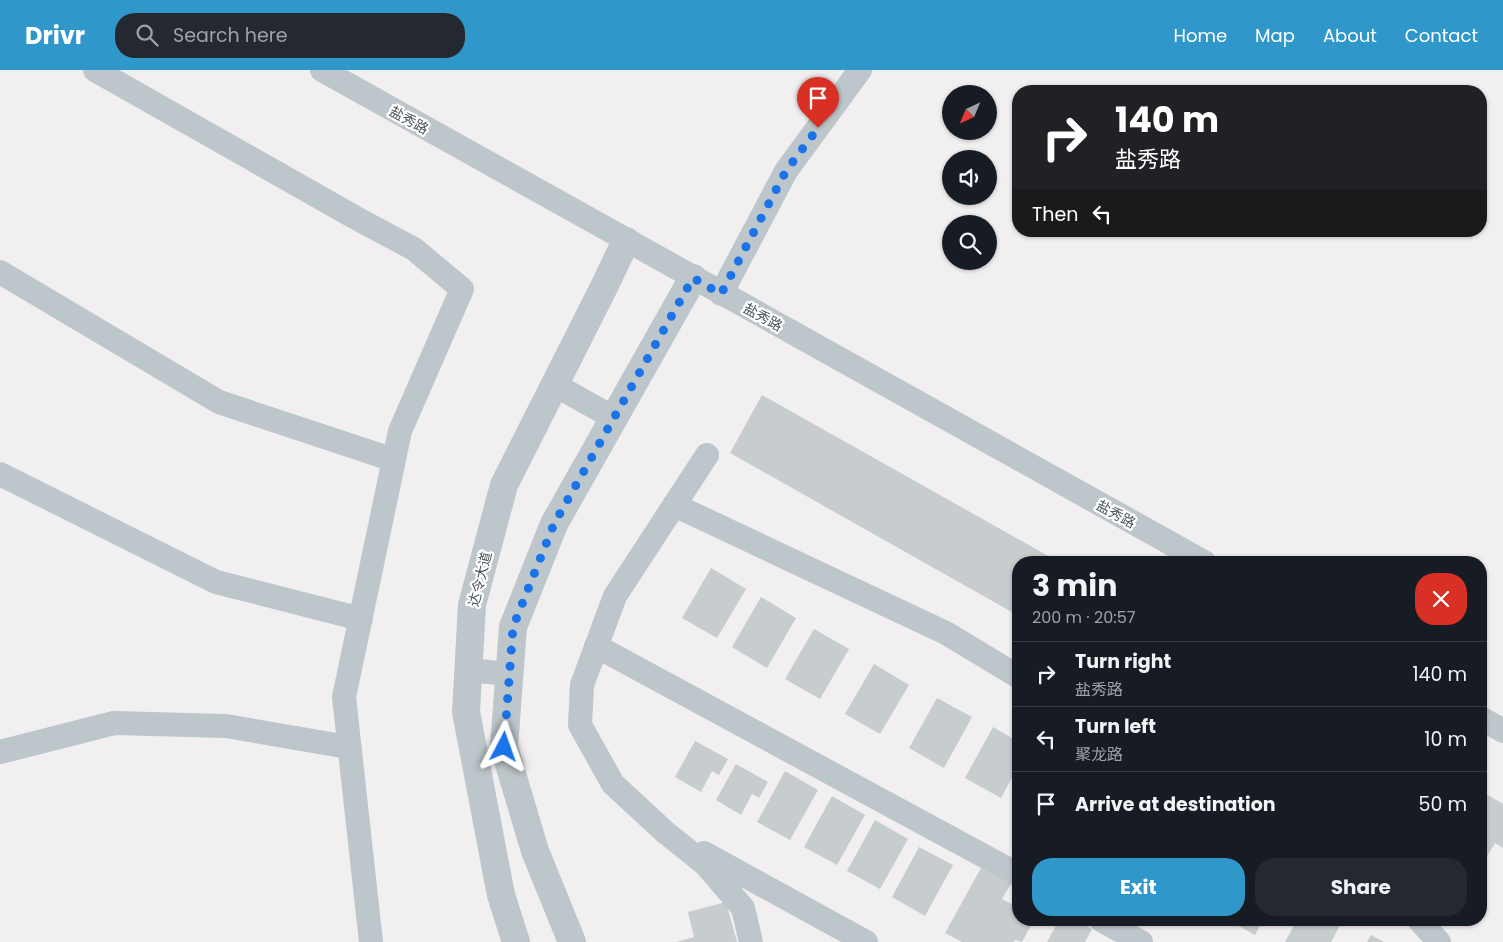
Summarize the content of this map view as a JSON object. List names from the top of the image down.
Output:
{
  "streets": {
    "street": ["盐秀路", "达令大道"]
  },
  "crossings": [
    ["盐秀路", "达令大道"]
  ],
  "north": "bottom left",
  "page": {
    "header": "Drivr",
    "search": "Search here",
    "nav": [
      "Home",
      "Map",
      "About",
      "Contact"
    ],
    "turn": ["140 m", "盐秀路"],
    "then": "Then",
    "heading": ["3 min", "200 m · 20:57"],
    "list": [
      {
        "name": "Turn right",
        "note": "盐秀路",
        "value": "140 m"
      },
      {
        "name": "Turn left",
        "note": "聚龙路",
        "value": "10 m"
      },
      {
        "name": "Arrive at destination",
        "value": "50 m"
      }
    ],
    "buttons": ["Exit", "Share"]
  }
}
